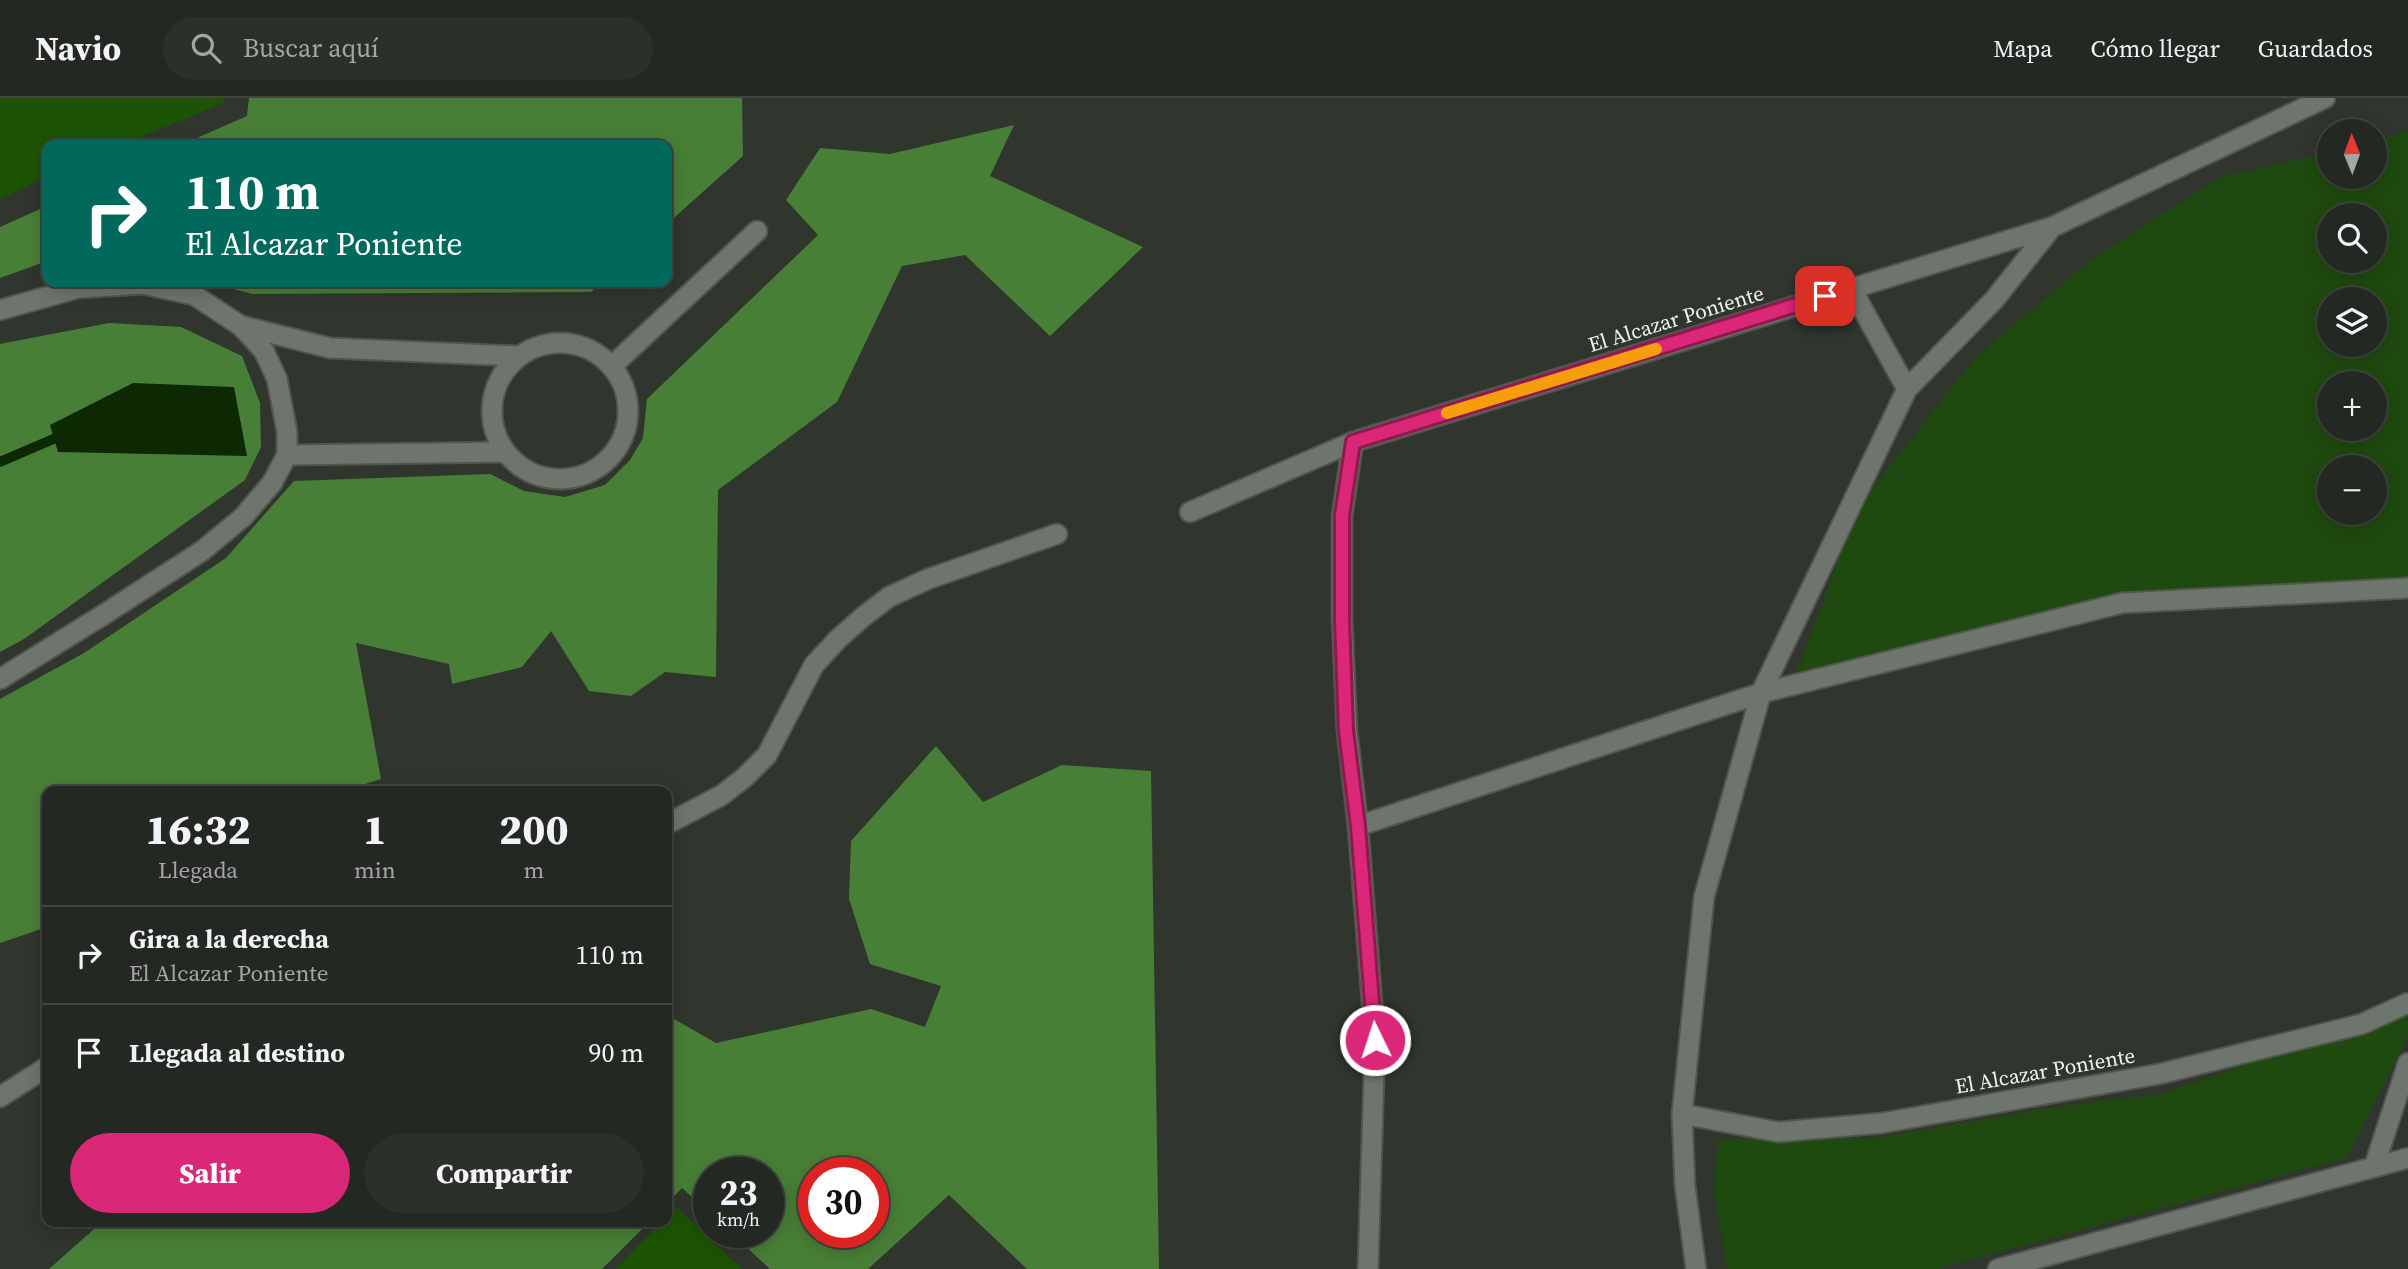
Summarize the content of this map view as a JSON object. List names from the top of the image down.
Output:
{
  "streets": {
    "street": ["El Alcazar Poniente"]
  },
  "north": "top",
  "page": {
    "header": "Navio",
    "search": "Buscar aquí",
    "nav": ["Mapa", "Cómo llegar", "Guardados"],
    "map_buttons": ["+", "−"],
    "turn": ["110 m", "El Alcazar Poniente"],
    "eta": [
      "16:32",
      "Llegada",
      "1",
      "min",
      "200",
      "m"
    ],
    "list": [
      {
        "name": "Gira a la derecha",
        "note": "El Alcazar Poniente",
        "value": "110 m"
      },
      {
        "name": "Llegada al destino",
        "value": "90 m"
      }
    ],
    "buttons": ["Salir", "Compartir"],
    "speed": "23 km/h",
    "limit": "30"
  }
}
